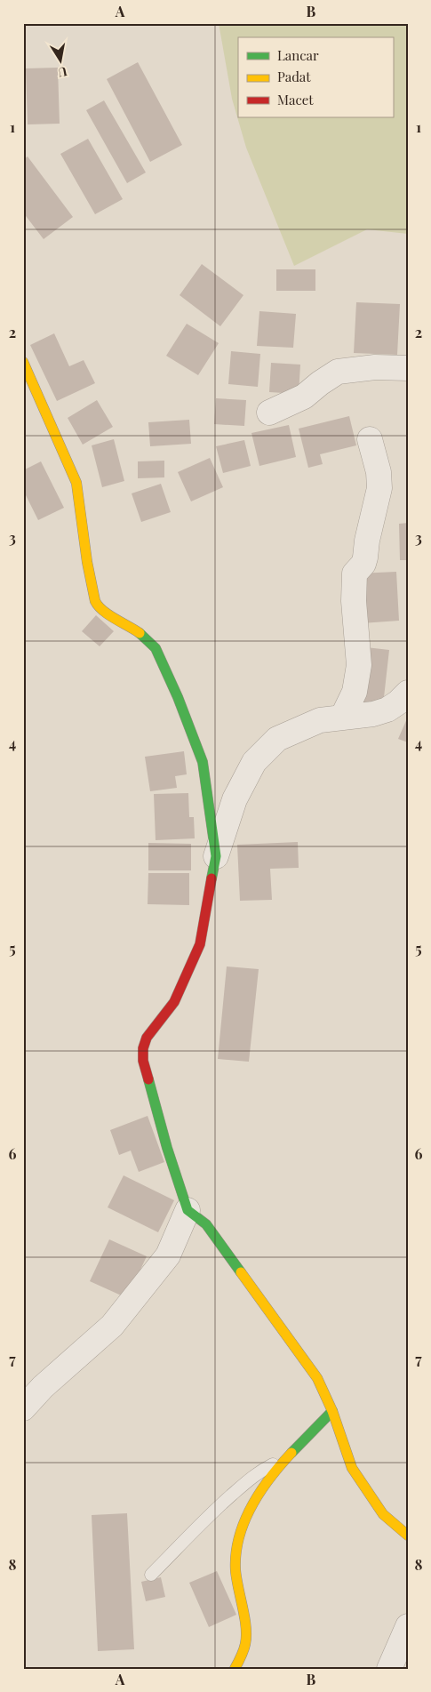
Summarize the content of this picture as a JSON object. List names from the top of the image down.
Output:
{
  "legend": ["Lancar", "Padat", "Macet"],
  "north": "bottom",
  "grid": {
    "columns": ["A", "B"],
    "rows": [
      "1",
      "2",
      "3",
      "4",
      "5",
      "6",
      "7",
      "8"
    ]
  }
}
